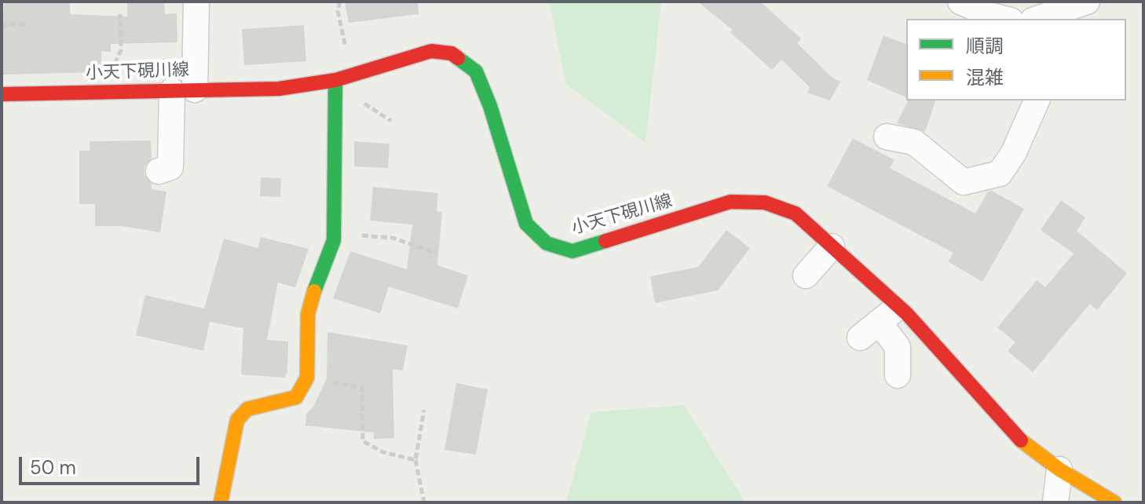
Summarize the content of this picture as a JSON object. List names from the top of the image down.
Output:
{
  "streets": {
    "main road": ["小天下硯川線"]
  },
  "legend": ["順調", "混雑"],
  "scale_bar": "50 m"
}
